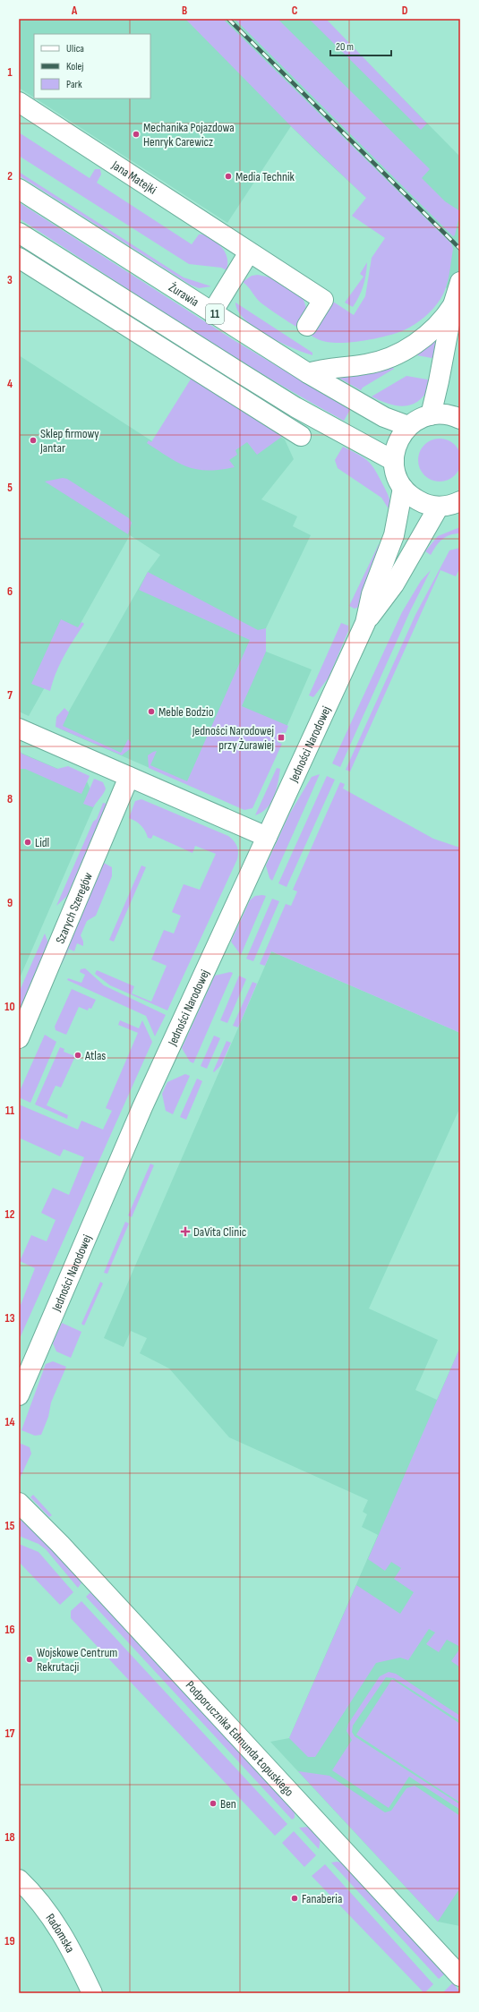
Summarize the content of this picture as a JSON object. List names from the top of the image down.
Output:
{
  "streets": {
    "street": [
      "Jana Matejki",
      "Żurawia",
      "11",
      "Jedności Narodowej",
      "Szarych Szeregów",
      "Podporucznika Edmunda Łopuskiego",
      "Radomska"
    ]
  },
  "places": {
    "other": [
      "Mechanika Pojazdowa Henryk Carewicz",
      "Media Technik",
      "Sklep firmowy Jantar",
      "Meble Bodzio",
      "Lidl",
      "Atlas",
      "Wojskowe Centrum Rekrutacji",
      "Ben",
      "Fanaberia"
    ],
    "transit": ["Jedności Narodowej przy Żurawiej"],
    "health": ["DaVita Clinic"]
  },
  "legend": ["Ulica", "Kolej", "Park"],
  "scale_bar": "20 m",
  "grid": {
    "columns": [
      "A",
      "B",
      "C",
      "D"
    ],
    "rows": [
      "1",
      "2",
      "3",
      "4",
      "5",
      "6",
      "7",
      "8",
      "9",
      "10",
      "11",
      "12",
      "13",
      "14",
      "15",
      "16",
      "17",
      "18",
      "19"
    ]
  }
}
